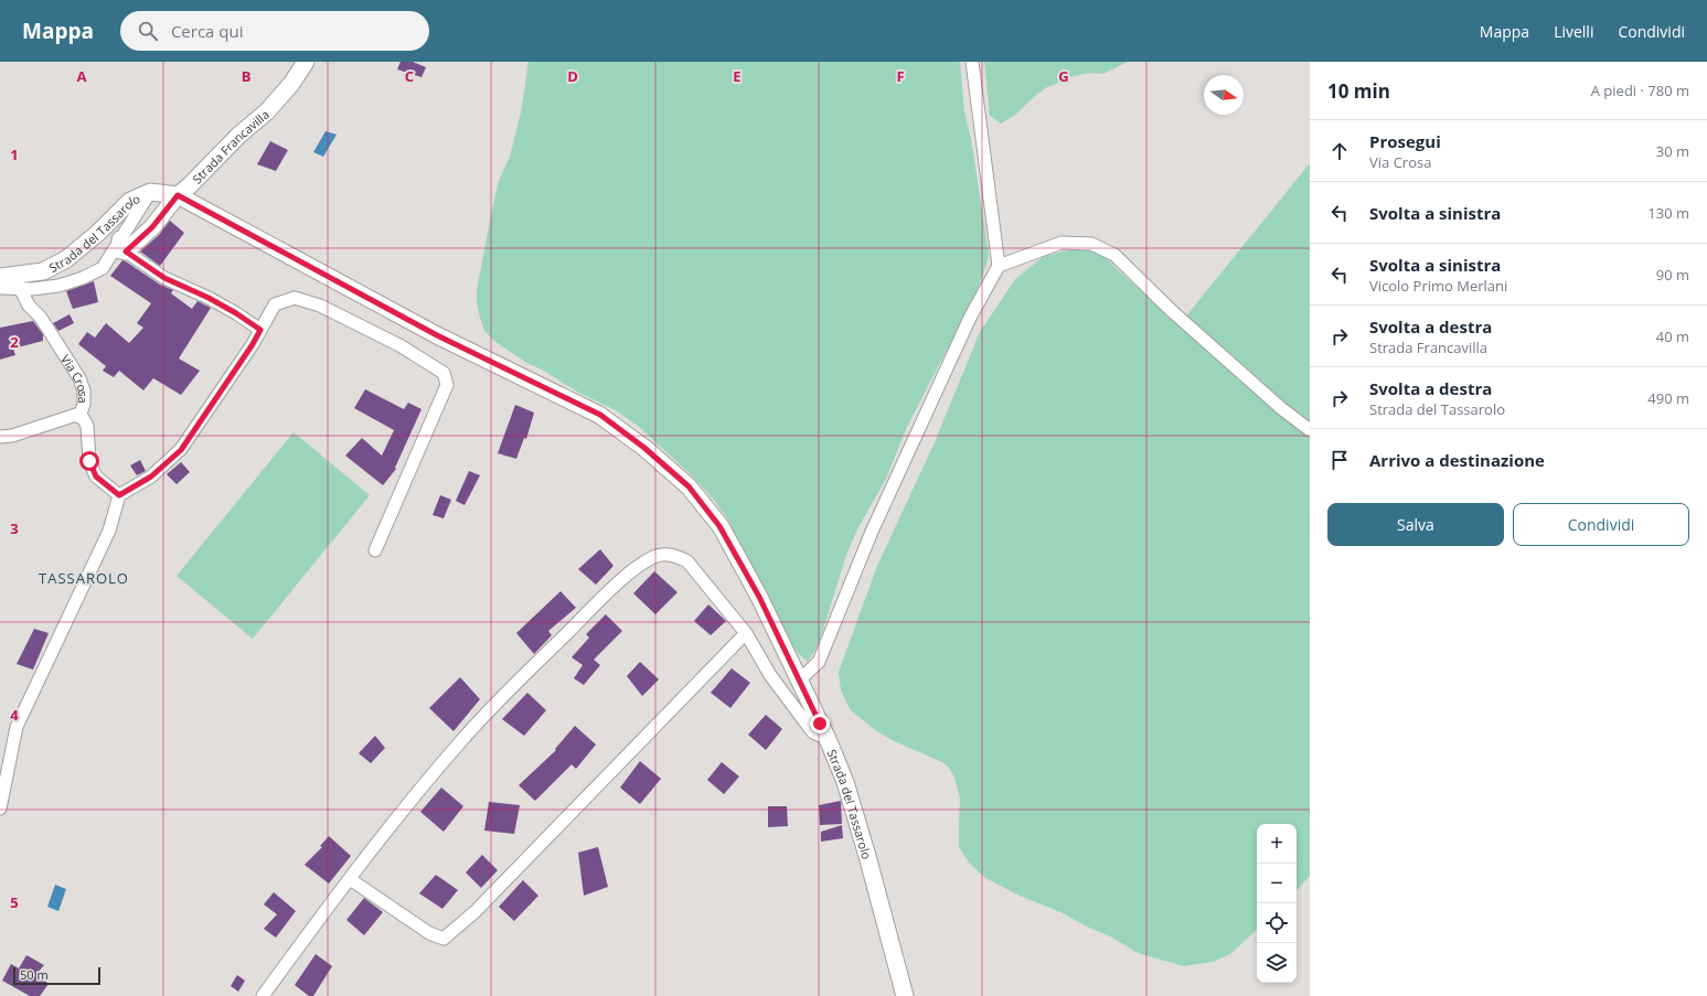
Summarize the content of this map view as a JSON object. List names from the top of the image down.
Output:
{
  "streets": {
    "main road": ["Strada Francavilla", "Strada del Tassarolo"],
    "street": ["Via Crosa"]
  },
  "crossings": [
    ["Strada Francavilla", "Strada del Tassarolo"]
  ],
  "districts": ["TASSAROLO"],
  "scale_bar": "50 m",
  "north": "right",
  "page": {
    "header": "Mappa",
    "search": "Cerca qui",
    "nav": ["Mappa", "Livelli", "Condividi"],
    "heading": ["10 min", "A piedi · 780 m"],
    "list": [
      ["Prosegui", "Via Crosa", "30 m"],
      ["Svolta a sinistra", "130 m"],
      ["Svolta a sinistra", "Vicolo Primo Merlani", "90 m"],
      ["Svolta a destra", "Strada Francavilla", "40 m"],
      ["Svolta a destra", "Strada del Tassarolo", "490 m"],
      "Arrivo a destinazione"
    ],
    "buttons": ["Salva", "Condividi"],
    "map_buttons": ["+", "−"],
    "scale": "50 m"
  },
  "grid": {
    "columns": [
      "A",
      "B",
      "C",
      "D",
      "E",
      "F",
      "G"
    ],
    "rows": [
      "1",
      "2",
      "3",
      "4",
      "5"
    ]
  }
}
